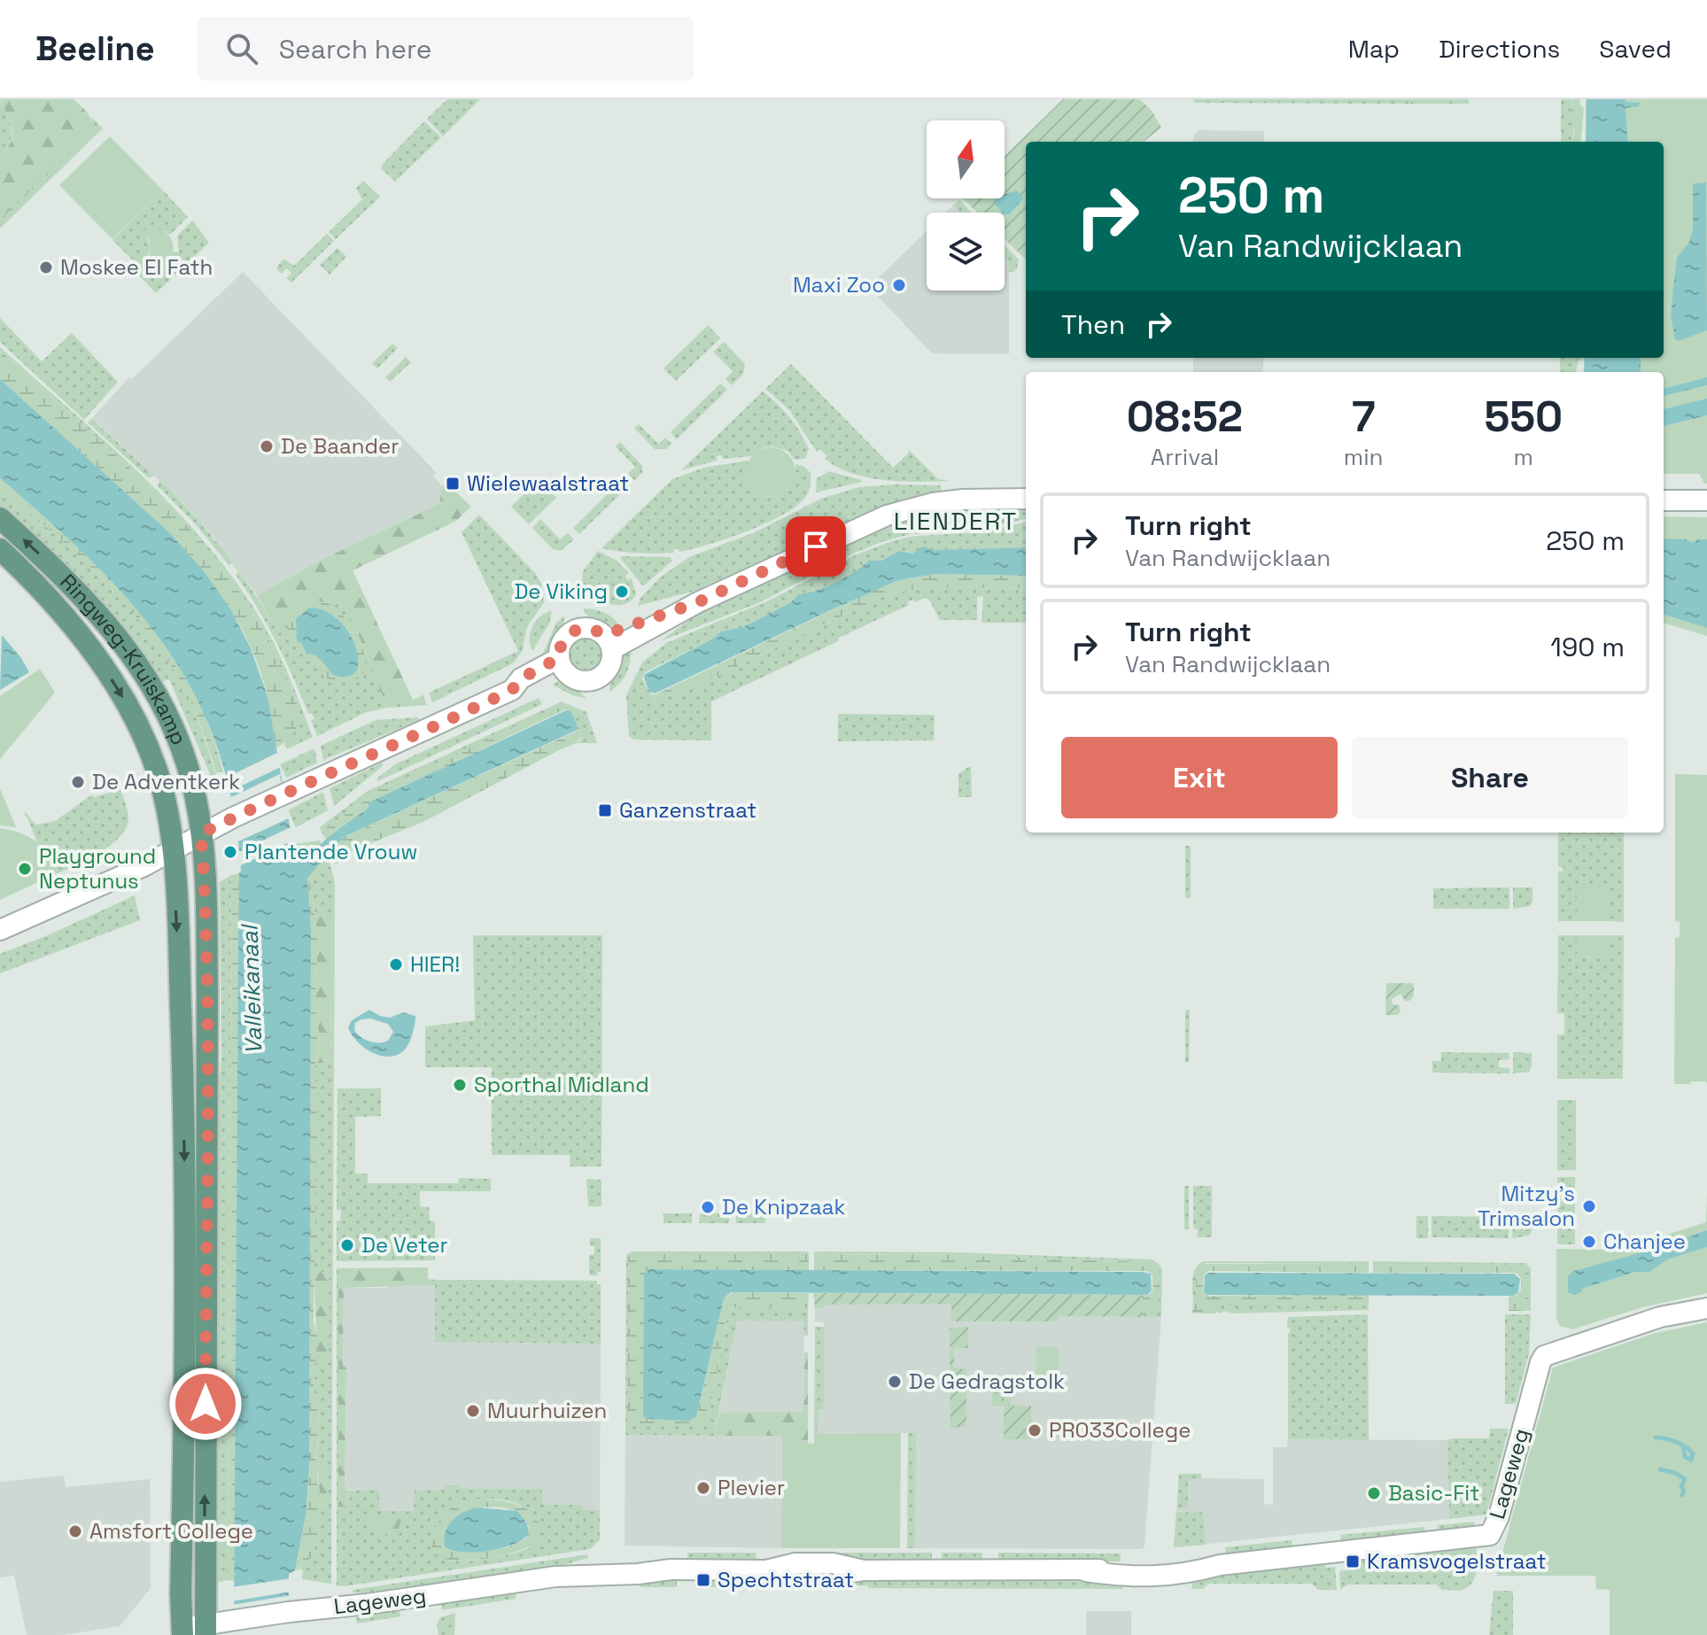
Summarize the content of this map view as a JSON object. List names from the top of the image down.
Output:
{
  "streets": {
    "main road": ["Ringweg-Kruiskamp"],
    "street": ["Lageweg"]
  },
  "crossings": [
    ["Ringweg-Kruiskamp", "Lageweg"]
  ],
  "districts": ["LIENDERT"],
  "water": ["Valleikanaal"],
  "places": {
    "other": [
      "Moskee El Fath",
      "Maxi Zoo",
      "De Baander",
      "De Viking",
      "De Adventkerk",
      "Plantende Vrouw",
      "Playground Neptunus",
      "HIER!",
      "Sporthal Midland",
      "Mitzy's Trimsalon",
      "De Knipzaak",
      "Chanjee",
      "De Veter",
      "De Gedragstolk",
      "Muurhuizen",
      "PRO33College",
      "Plevier",
      "Basic-Fit",
      "Amsfort College"
    ],
    "transit": [
      "Wielewaalstraat",
      "Ganzenstraat",
      "Kramsvogelstraat",
      "Spechtstraat"
    ]
  },
  "north": "top",
  "page": {
    "header": "Beeline",
    "search": "Search here",
    "nav": ["Map", "Directions", "Saved"],
    "turn": ["250 m", "Van Randwijcklaan"],
    "then": "Then",
    "eta": [
      "08:52",
      "Arrival",
      "7",
      "min",
      "550",
      "m"
    ],
    "list": [
      {
        "name": "Turn right",
        "note": "Van Randwijcklaan",
        "value": "250 m"
      },
      {
        "name": "Turn right",
        "note": "Van Randwijcklaan",
        "value": "190 m"
      }
    ],
    "buttons": ["Exit", "Share"]
  }
}
